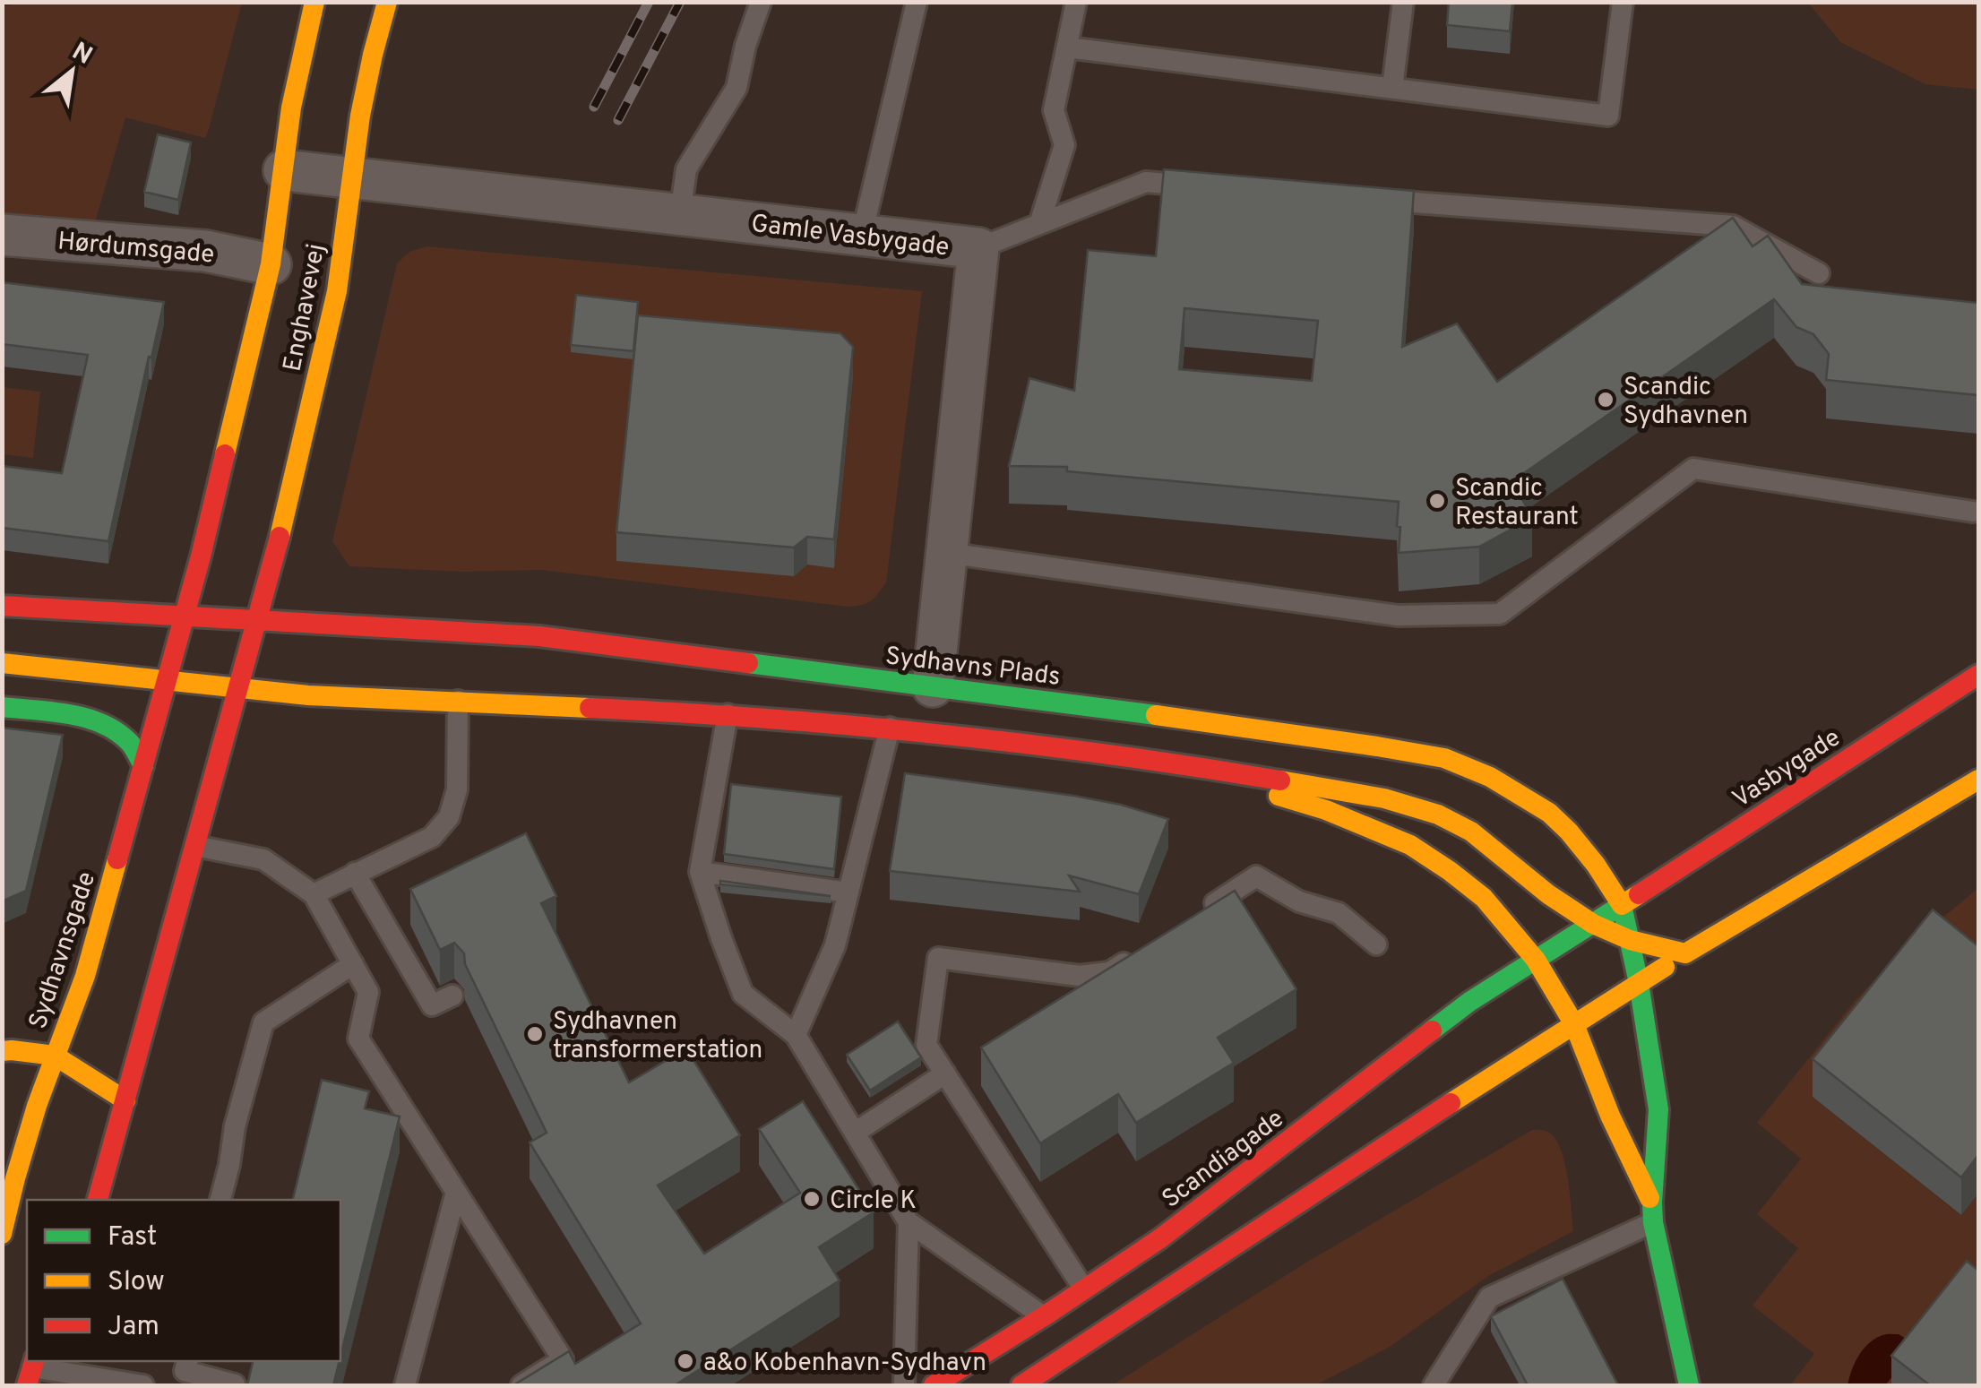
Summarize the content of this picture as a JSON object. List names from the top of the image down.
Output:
{
  "streets": {
    "street": [
      "Gamle Vasbygade",
      "Hørdumsgade",
      "Enghavevej",
      "Sydhavns Plads",
      "Vasbygade",
      "Sydhavnsgade",
      "Scandiagade"
    ]
  },
  "crossings": [
    ["Gamle Vasbygade", "Enghavevej"],
    ["Gamle Vasbygade", "Sydhavns Plads"],
    ["Hørdumsgade", "Enghavevej"],
    ["Enghavevej", "Sydhavns Plads"],
    ["Enghavevej", "Sydhavnsgade"],
    ["Sydhavns Plads", "Vasbygade"],
    ["Vasbygade", "Scandiagade"]
  ],
  "places": [
    "Scandic Sydhavnen",
    "Scandic Restaurant",
    "Sydhavnen transformerstation",
    "Circle K",
    "a&o Kobenhavn-Sydhavn"
  ],
  "legend": ["Fast", "Slow", "Jam"],
  "north": "top right"
}
